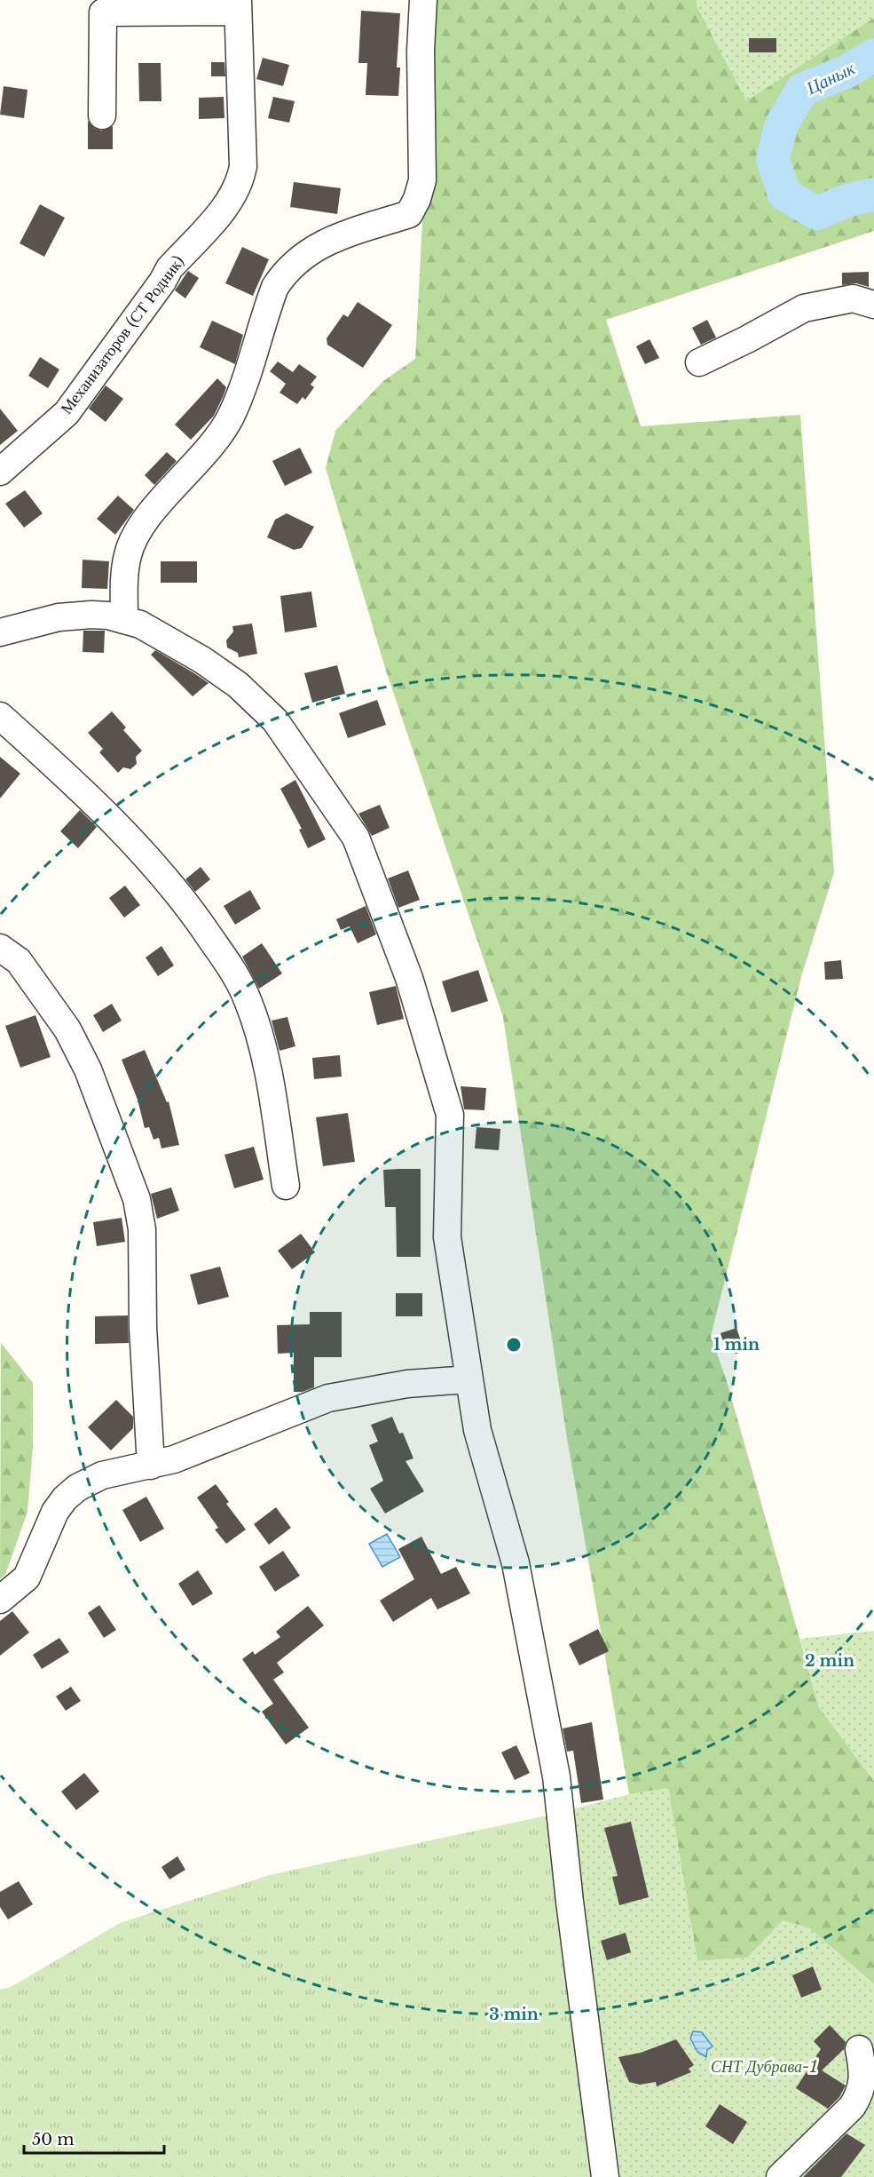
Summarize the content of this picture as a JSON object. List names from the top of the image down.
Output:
{
  "streets": {
    "lane": ["Механизаторов (СТ Родник)"]
  },
  "water": ["Цанык"],
  "parks": ["СНТ Дубрава-1"],
  "scale_bar": "50 m",
  "rings": ["1 min", "2 min", "3 min"]
}
